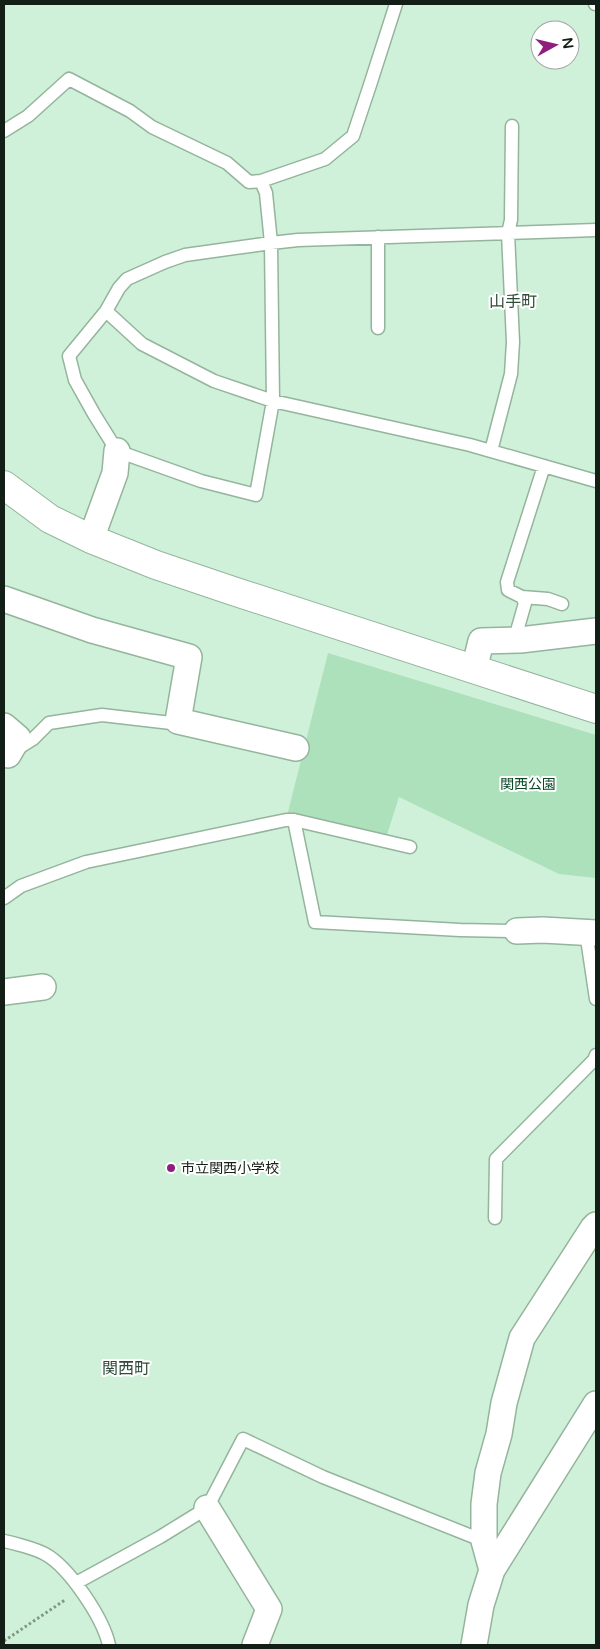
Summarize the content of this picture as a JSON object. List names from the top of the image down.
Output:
{
  "districts": ["山手町", "関西町"],
  "parks": ["関西公園"],
  "places": ["市立関西小学校"],
  "north": "right"
}
